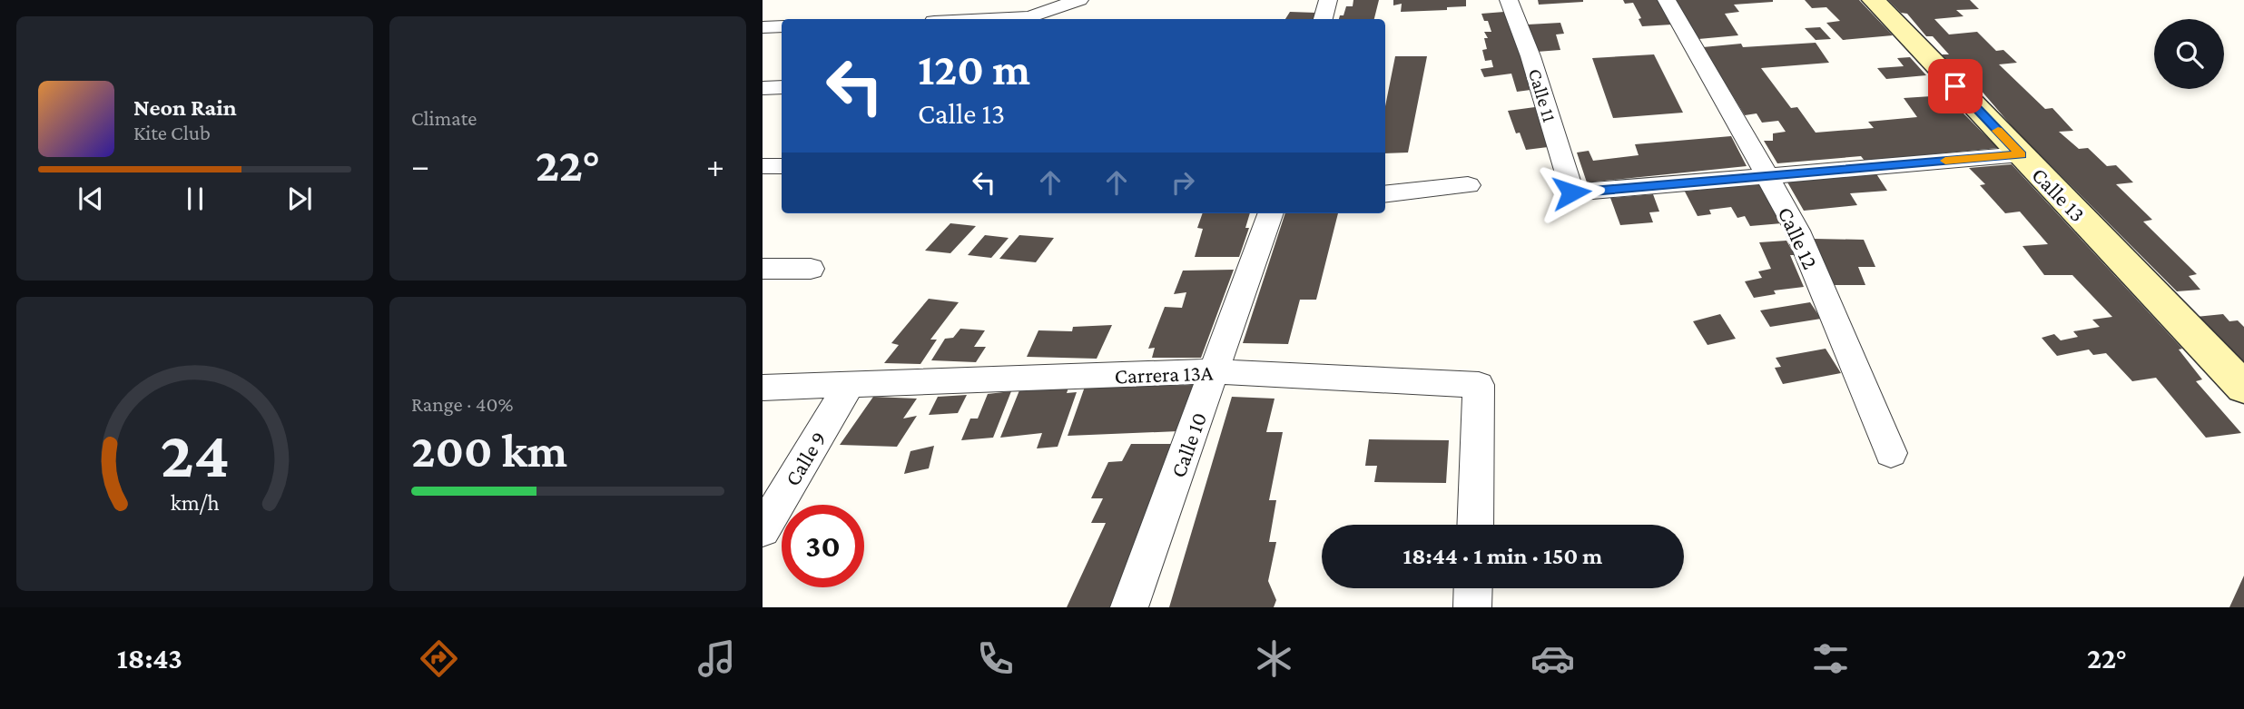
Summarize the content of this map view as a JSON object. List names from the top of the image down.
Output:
{
  "streets": {
    "street": [
      "Calle 11",
      "Calle 13",
      "Calle 12",
      "Carrera 13A",
      "Calle 10",
      "Calle 9"
    ]
  },
  "crossings": [
    ["Calle 11", "Calle 12"],
    ["Carrera 13A", "Calle 10"],
    ["Carrera 13A", "Calle 9"]
  ],
  "page": {
    "tile": [
      "Climate",
      ["Range · 40%", "200 km"]
    ],
    "turn": ["120 m", "Calle 13"],
    "song": ["Neon Rain", "Kite Club"],
    "heat": ["−", "22°", "+"],
    "limit": "30",
    "trip": "18:44 · 1 min · 150 m",
    "tabs": ["18:43", "22°"],
    "gauge": ["24", "km/h"]
  }
}
